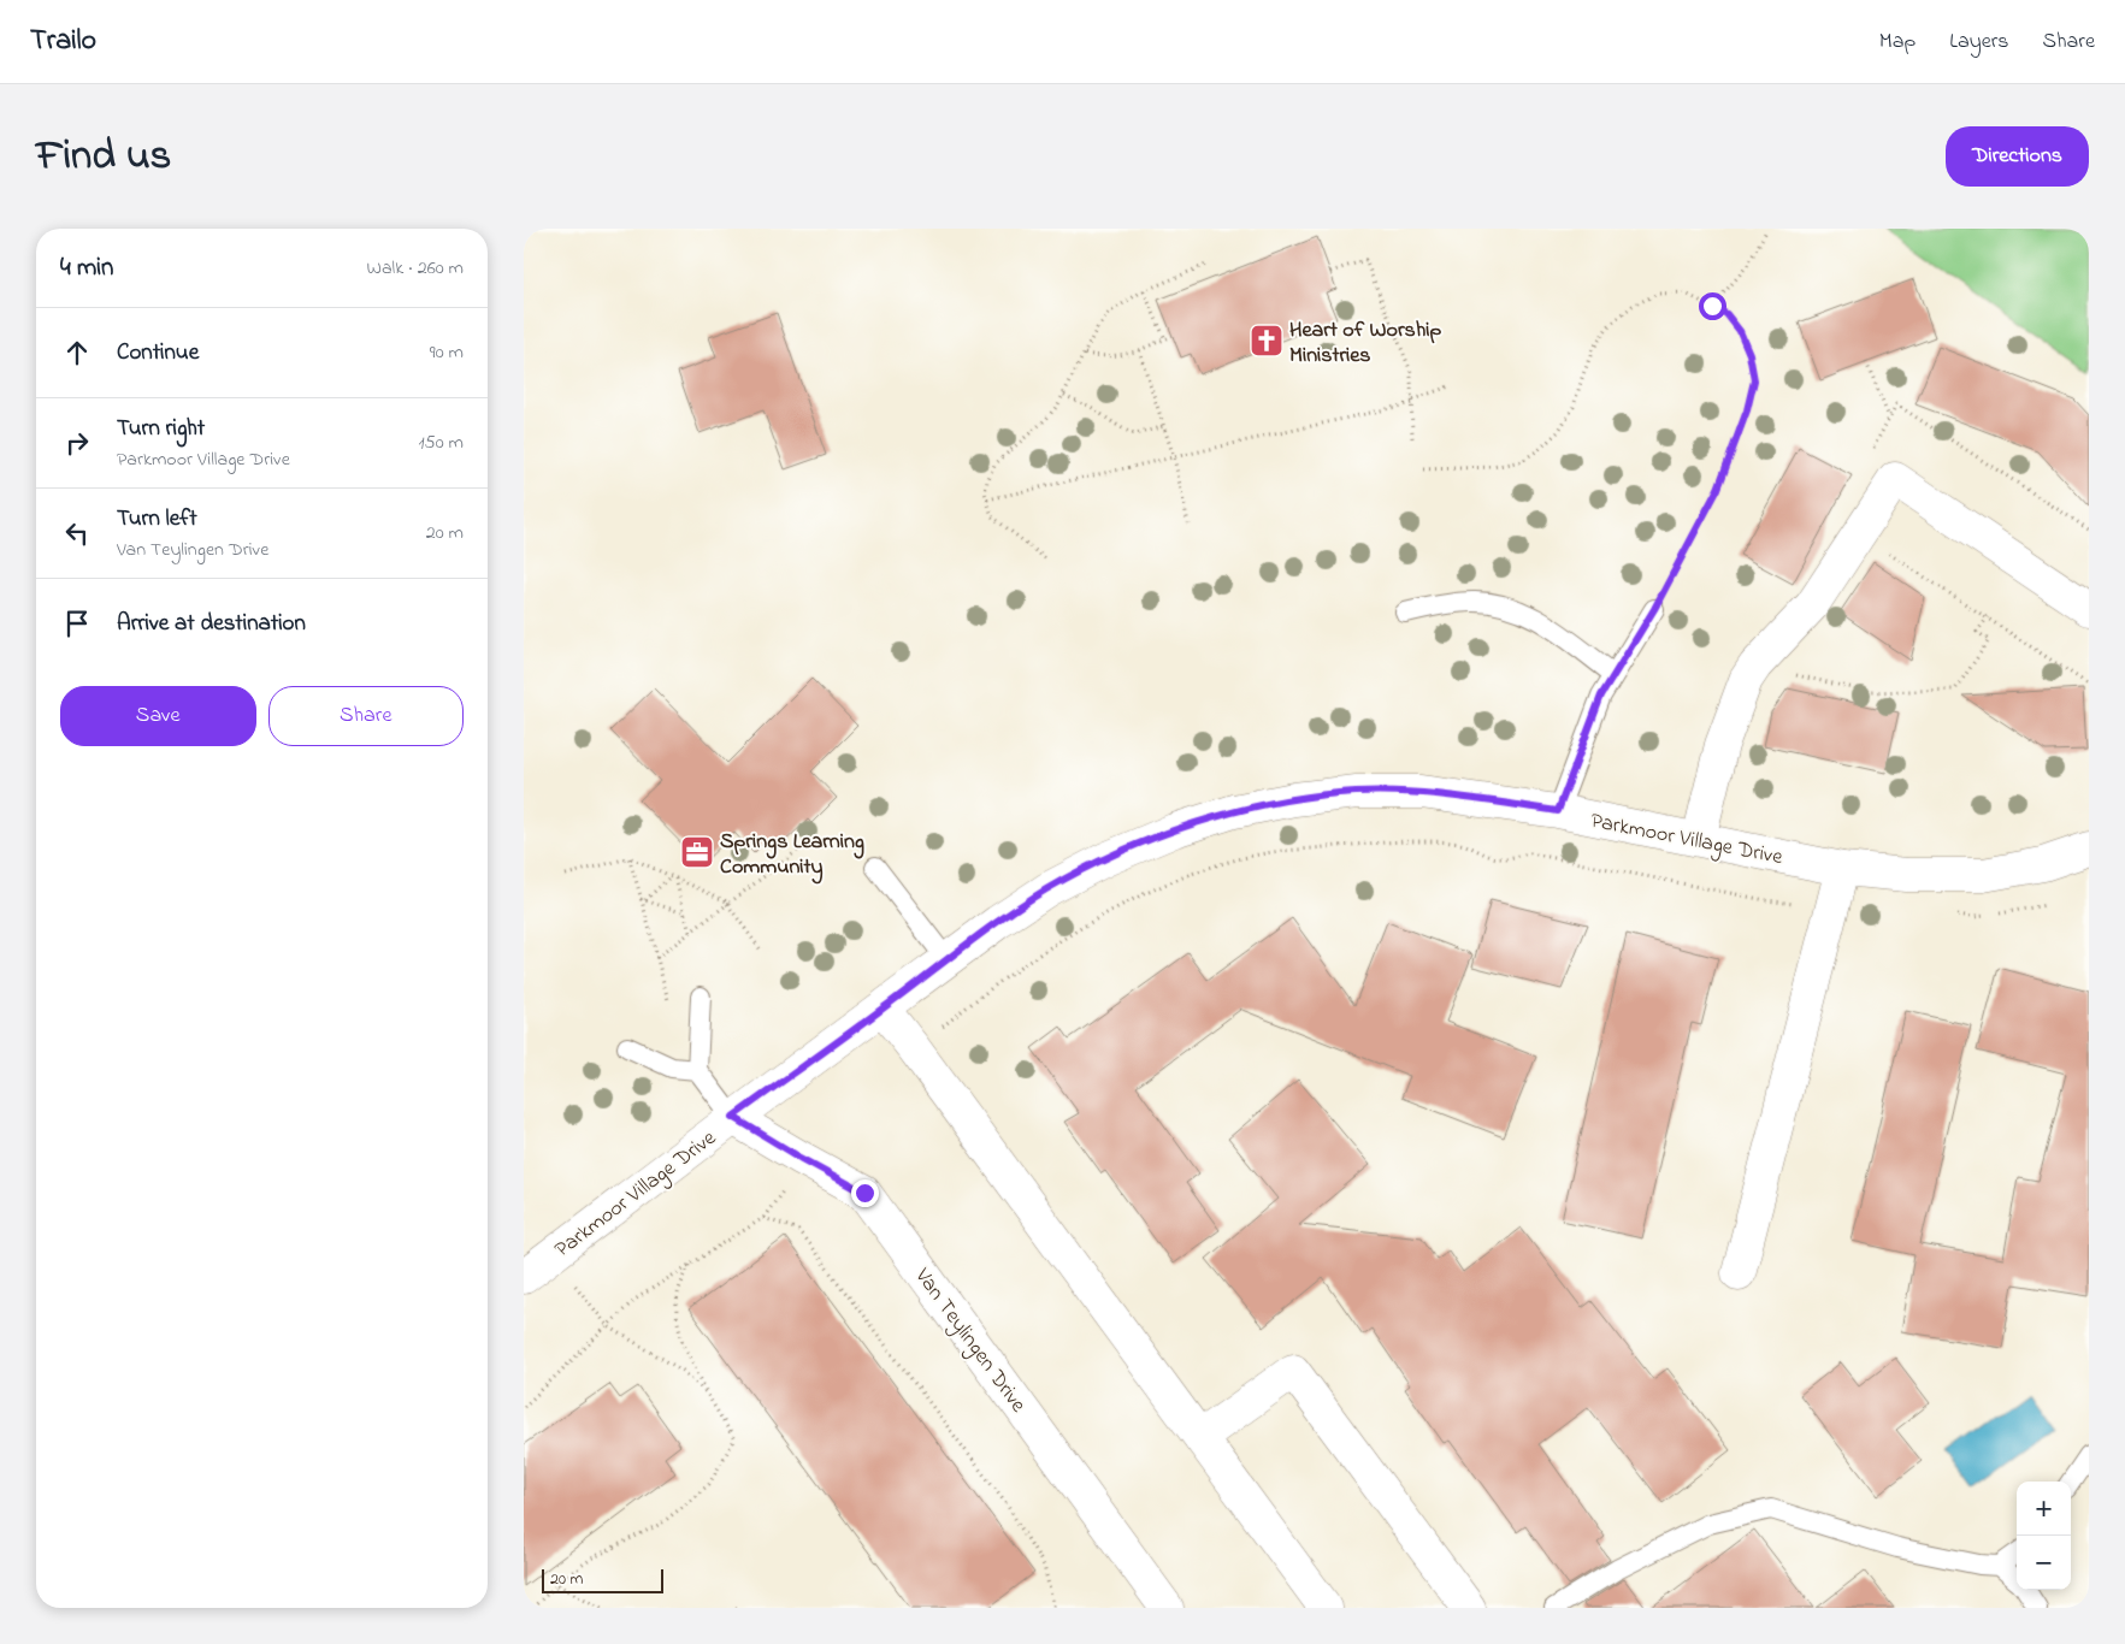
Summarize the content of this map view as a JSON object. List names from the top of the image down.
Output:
{
  "streets": {
    "street": ["Parkmoor Village Drive", "Van Teylingen Drive"]
  },
  "crossings": [
    ["Parkmoor Village Drive", "Van Teylingen Drive"]
  ],
  "places": {
    "church": ["Heart of Worship Ministries"],
    "office": ["Springs Learning Community"]
  },
  "scale_bar": "20 m",
  "page": {
    "header": "Trailo",
    "nav": ["Map", "Layers", "Share"],
    "title": "Find us",
    "buttons": [
      "Directions",
      ["Save", "Share"]
    ],
    "heading": ["4 min", "Walk · 260 m"],
    "list": [
      ["Continue", "90 m"],
      ["Turn right", "Parkmoor Village Drive", "150 m"],
      ["Turn left", "Van Teylingen Drive", "20 m"],
      "Arrive at destination"
    ],
    "map_buttons": ["+", "−"],
    "scale": "20 m"
  }
}
